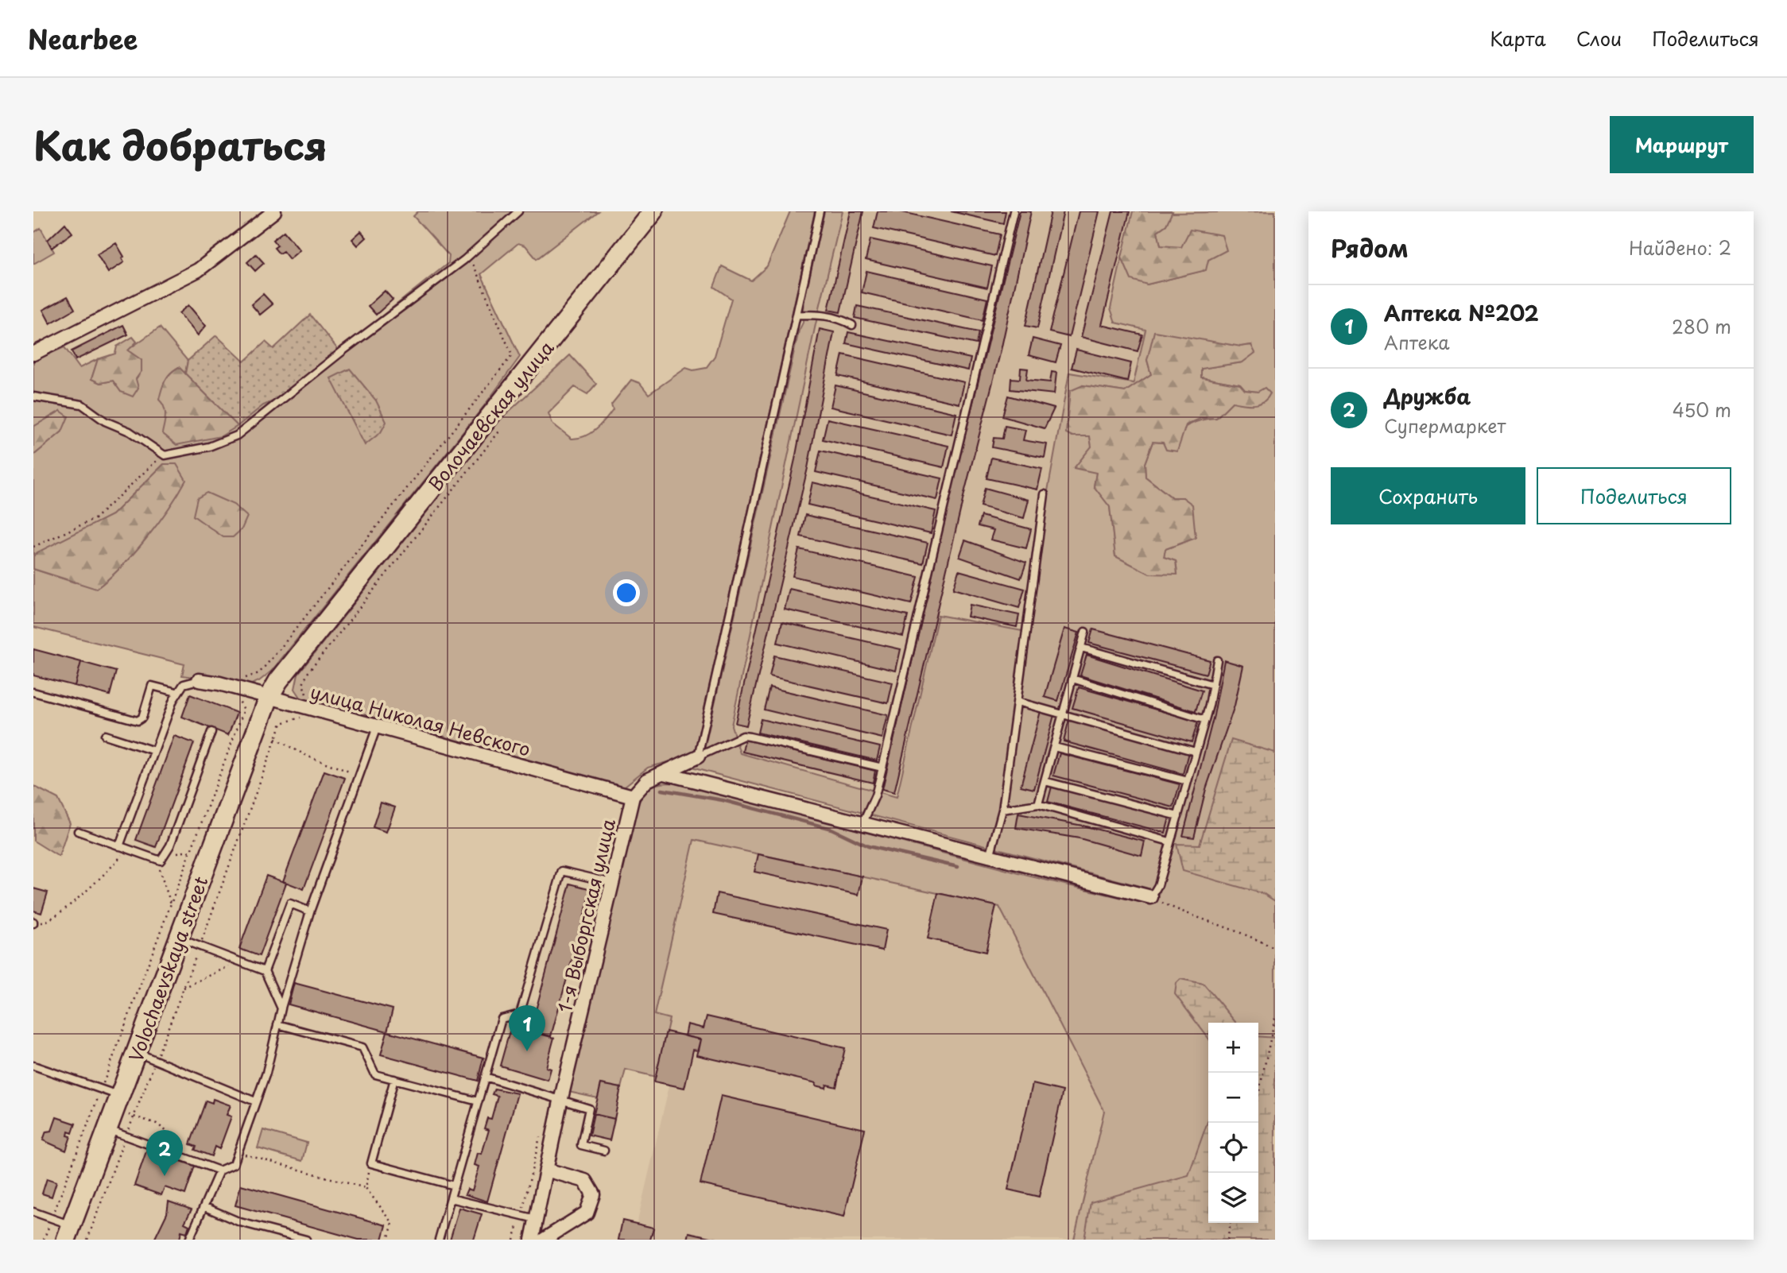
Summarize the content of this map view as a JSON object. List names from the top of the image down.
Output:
{
  "streets": {
    "street": [
      "Волочаевская улица",
      "улица Николая Невского",
      "1-я Выборгская улица",
      "Volochaevskaya street"
    ]
  },
  "crossings": [
    ["Волочаевская улица", "улица Николая Невского"],
    ["Волочаевская улица", "Volochaevskaya street"],
    ["улица Николая Невского", "1-я Выборгская улица"],
    ["улица Николая Невского", "Volochaevskaya street"]
  ],
  "page": {
    "header": "Nearbee",
    "nav": ["Карта", "Слои", "Поделиться"],
    "title": "Как добраться",
    "buttons": [
      "Маршрут",
      ["Сохранить", "Поделиться"]
    ],
    "heading": ["Рядом", "Найдено: 2"],
    "list": [
      {
        "mark": "1",
        "name": "Аптека №202",
        "note": "Аптека",
        "value": "280 m"
      },
      {
        "mark": "2",
        "name": "Дружба",
        "note": "Супермаркет",
        "value": "450 m"
      }
    ],
    "pins": ["1", "2"],
    "map_buttons": ["+", "−"]
  }
}
